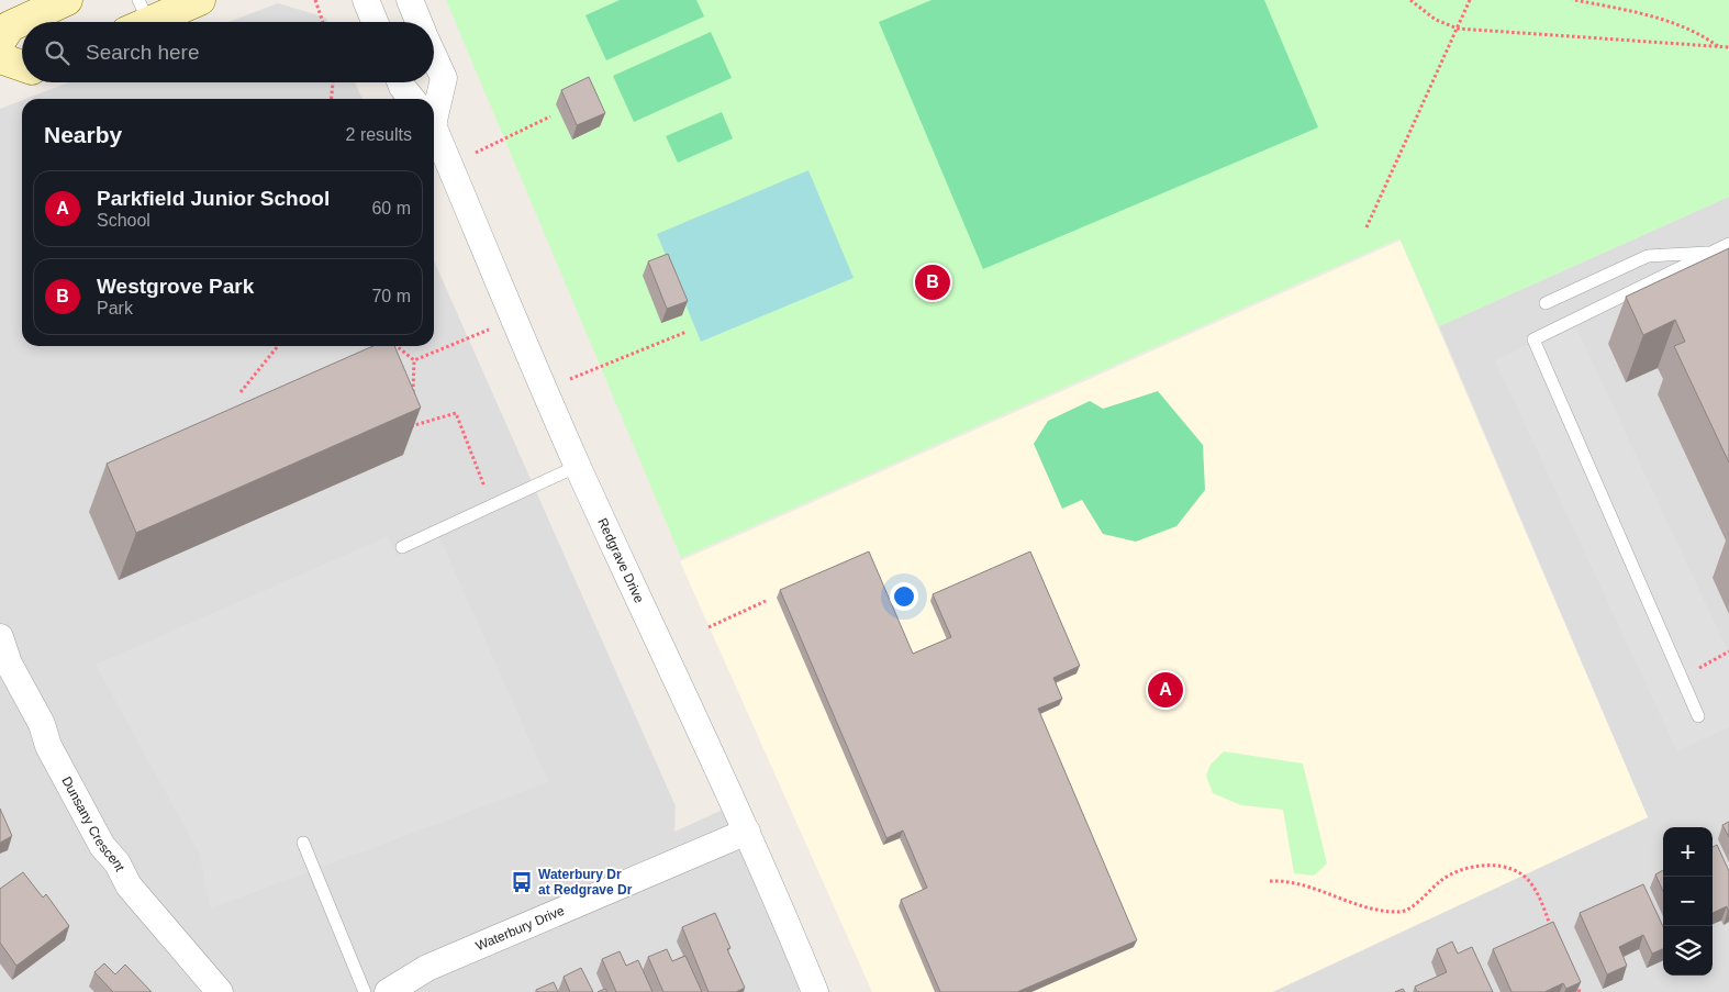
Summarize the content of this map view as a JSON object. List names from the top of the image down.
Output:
{
  "streets": {
    "street": ["Redgrave Drive", "Dunsany Crescent", "Waterbury Drive"]
  },
  "crossings": [
    ["Redgrave Drive", "Waterbury Drive"]
  ],
  "places": {
    "bus stop": ["Waterbury Dr at Redgrave Dr"]
  },
  "page": {
    "search": "Search here",
    "heading": ["Nearby", "2 results"],
    "list": [
      {
        "mark": "A",
        "name": "Parkfield Junior School",
        "note": "School",
        "value": "60 m"
      },
      {
        "mark": "B",
        "name": "Westgrove Park",
        "note": "Park",
        "value": "70 m"
      }
    ],
    "pins": ["B", "A"],
    "map_buttons": ["+", "−"]
  }
}
